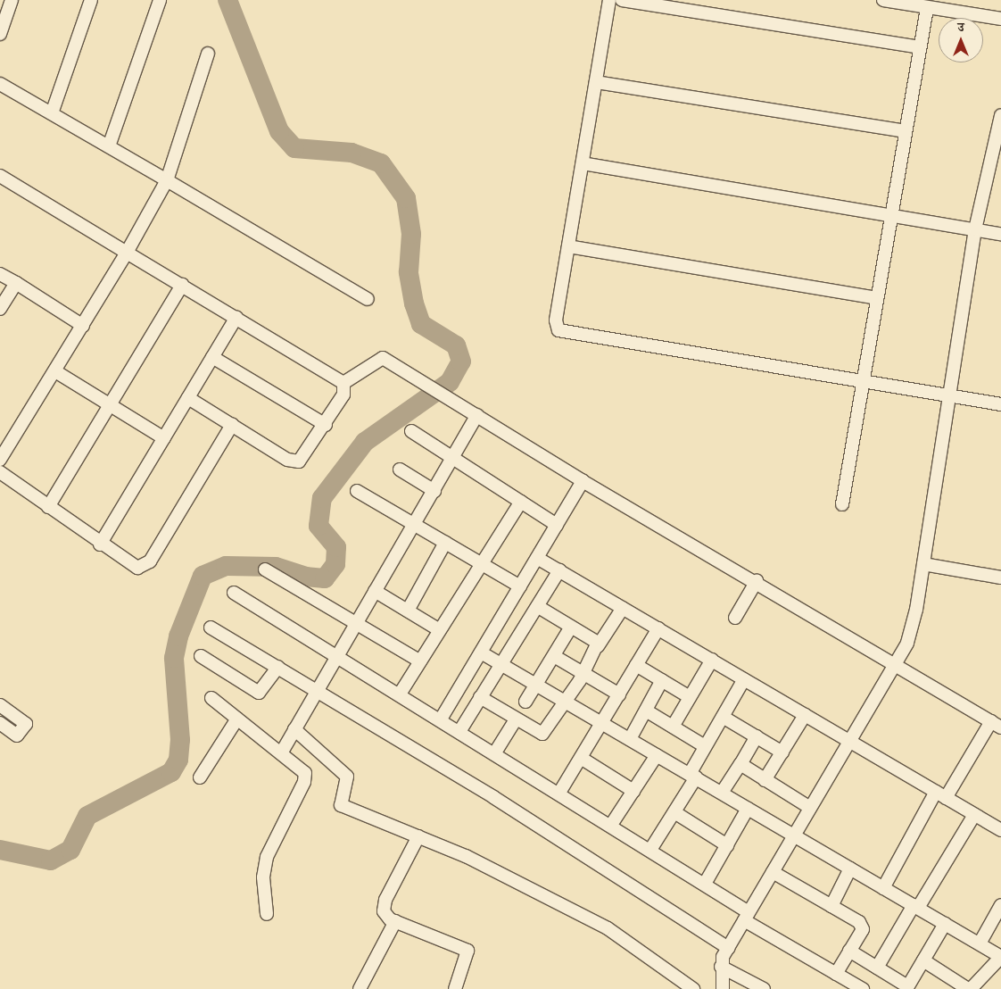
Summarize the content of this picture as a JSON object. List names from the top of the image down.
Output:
{
  "north": "top"
}
